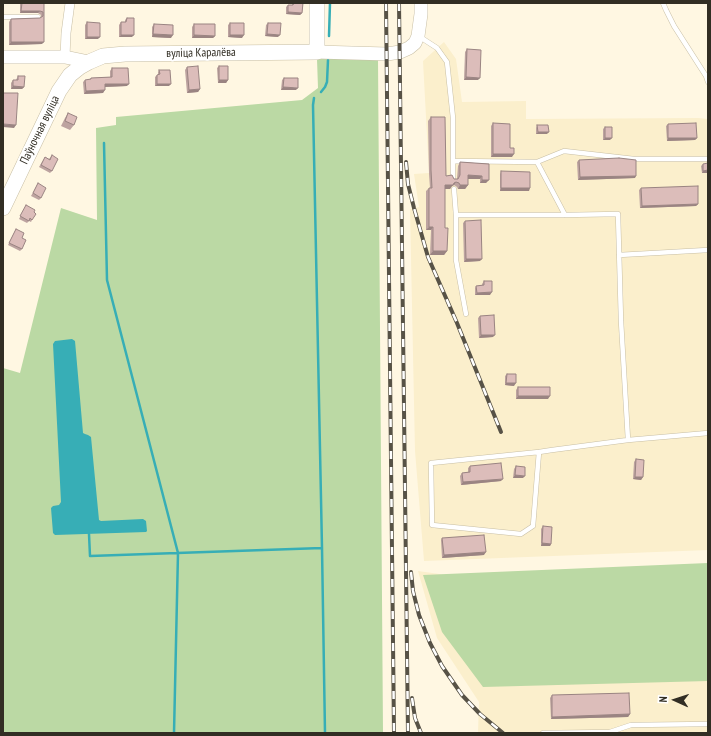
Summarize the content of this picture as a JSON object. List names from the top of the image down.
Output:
{
  "streets": {
    "main road": ["вуліца Каралёва", "Паўночная вуліца"]
  },
  "crossings": [
    ["вуліца Каралёва", "Паўночная вуліца"]
  ],
  "north": "left"
}
